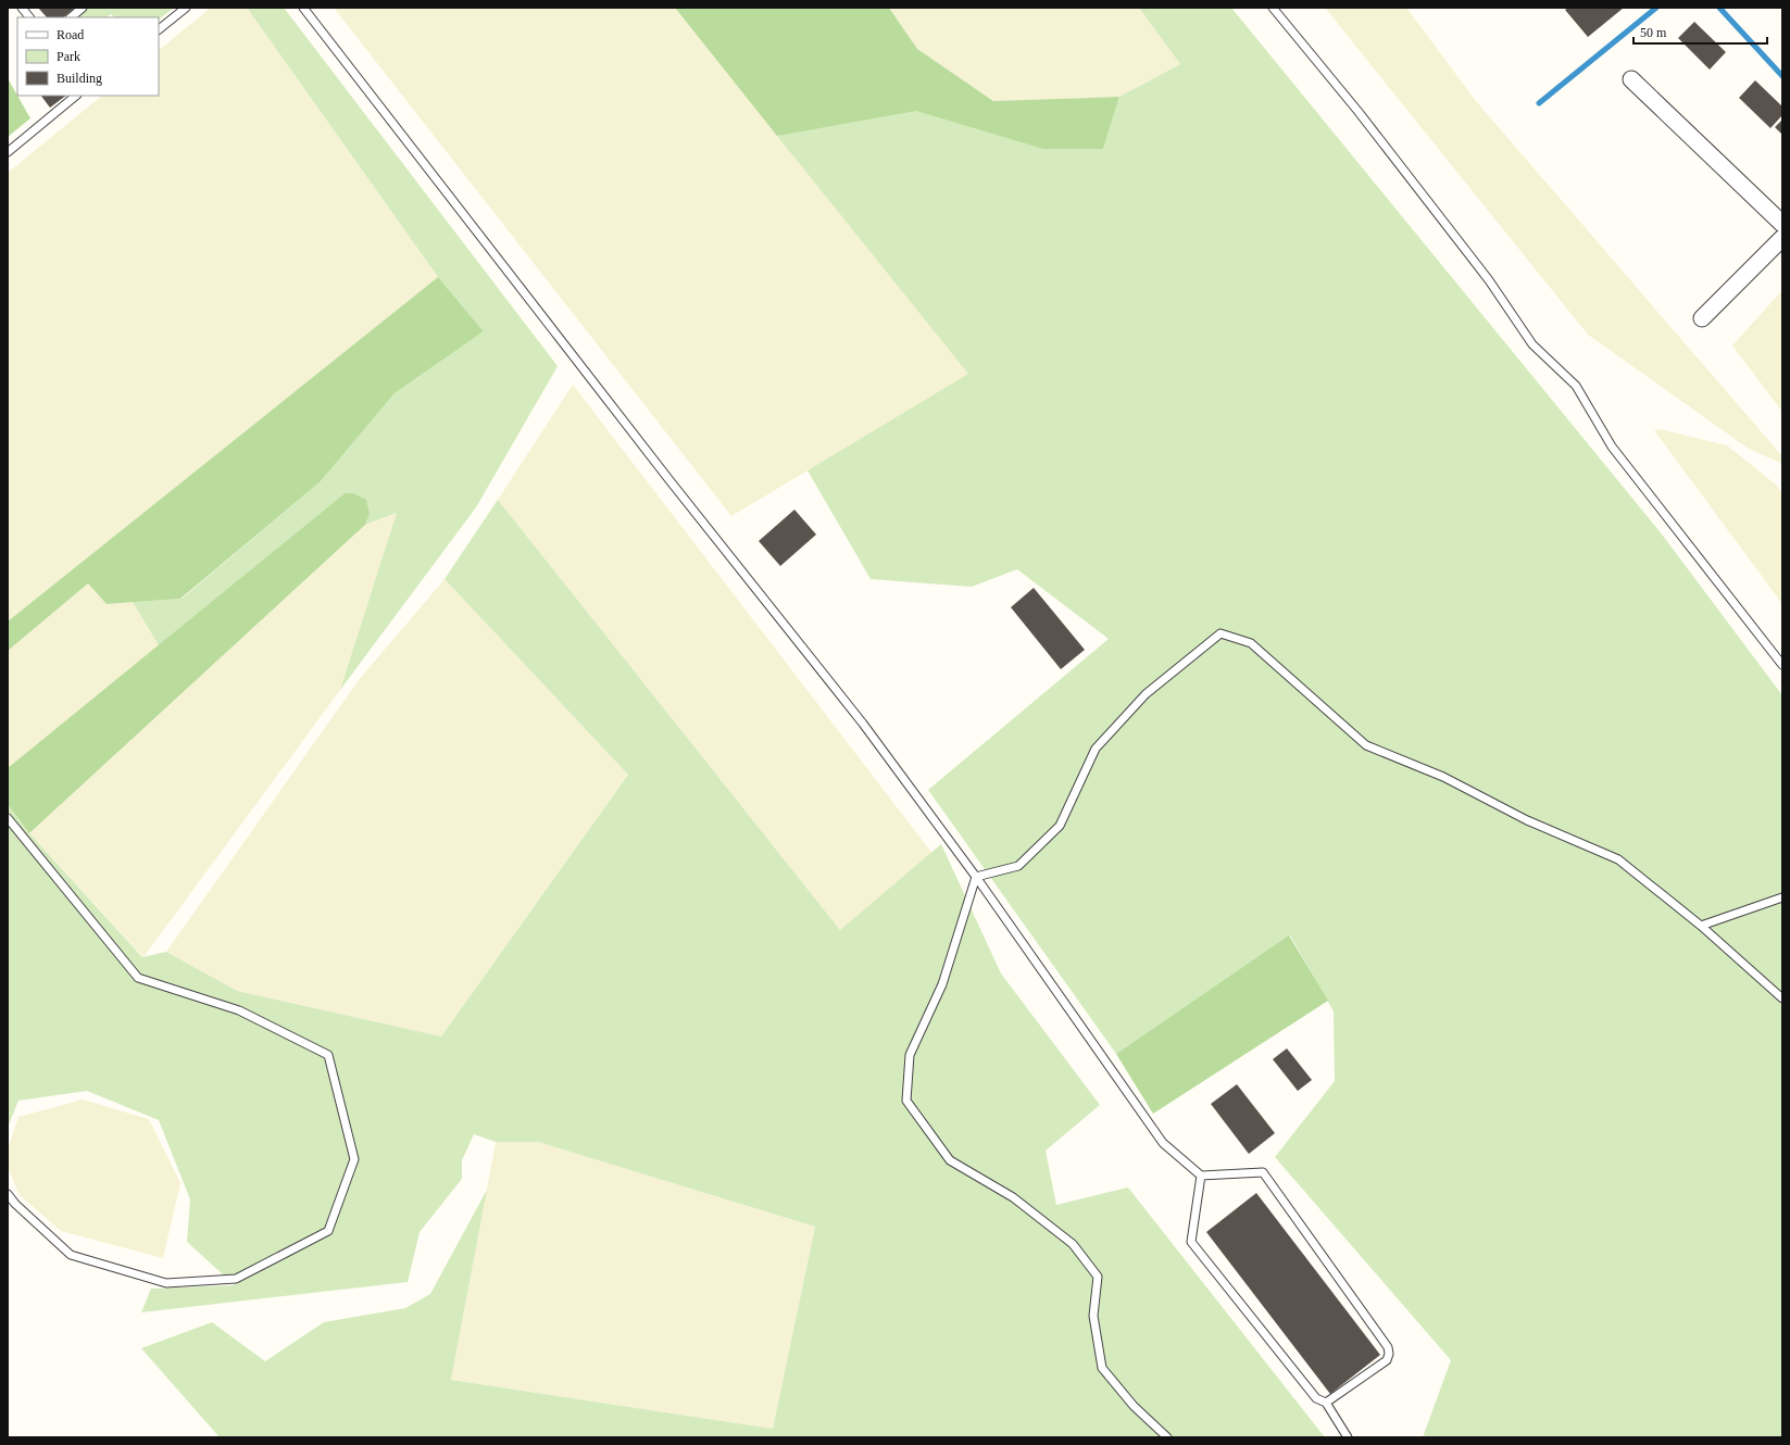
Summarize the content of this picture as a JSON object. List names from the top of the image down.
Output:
{
  "legend": ["Road", "Park", "Building"],
  "scale_bar": "50 m"
}
